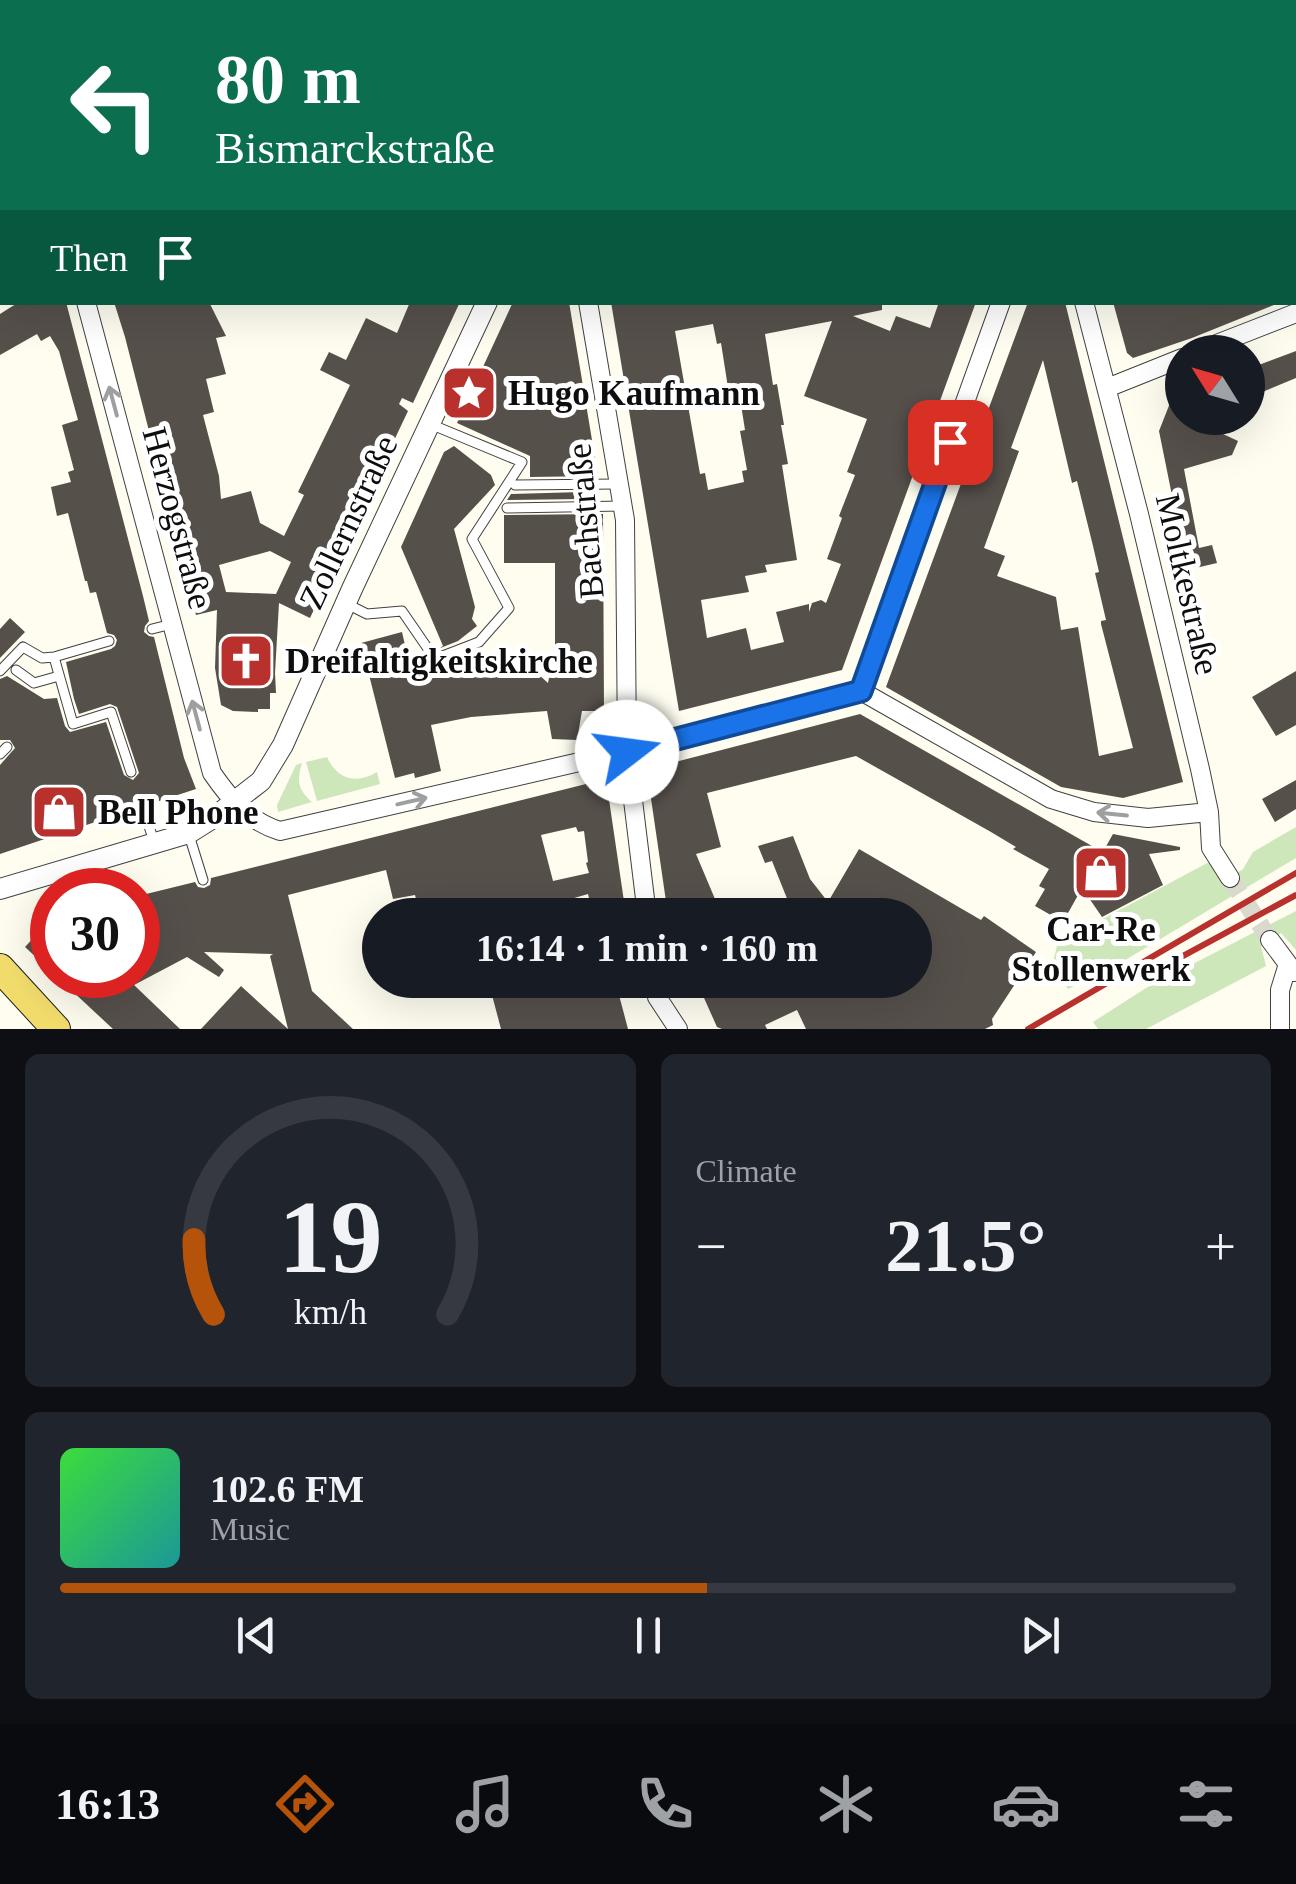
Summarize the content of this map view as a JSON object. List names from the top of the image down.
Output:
{
  "streets": {
    "street": [
      "Herzogstraße",
      "Bachstraße",
      "Zollernstraße",
      "Moltkestraße"
    ]
  },
  "crossings": [
    ["Herzogstraße", "Zollernstraße"]
  ],
  "one_way": ["Herzogstraße"],
  "places": {
    "place": ["Hugo Kaufmann"],
    "church": ["Dreifaltigkeitskirche"],
    "shop": ["Bell Phone", "Car-Re Stollenwerk"]
  },
  "north": "top left",
  "page": {
    "turn": ["80 m", "Bismarckstraße"],
    "then": "Then",
    "limit": "30",
    "trip": "16:14 · 1 min · 160 m",
    "tile": "Climate",
    "heat": ["−", "21.5°", "+"],
    "song": ["102.6 FM", "Music"],
    "tabs": "16:13",
    "gauge": ["19", "km/h"]
  }
}
